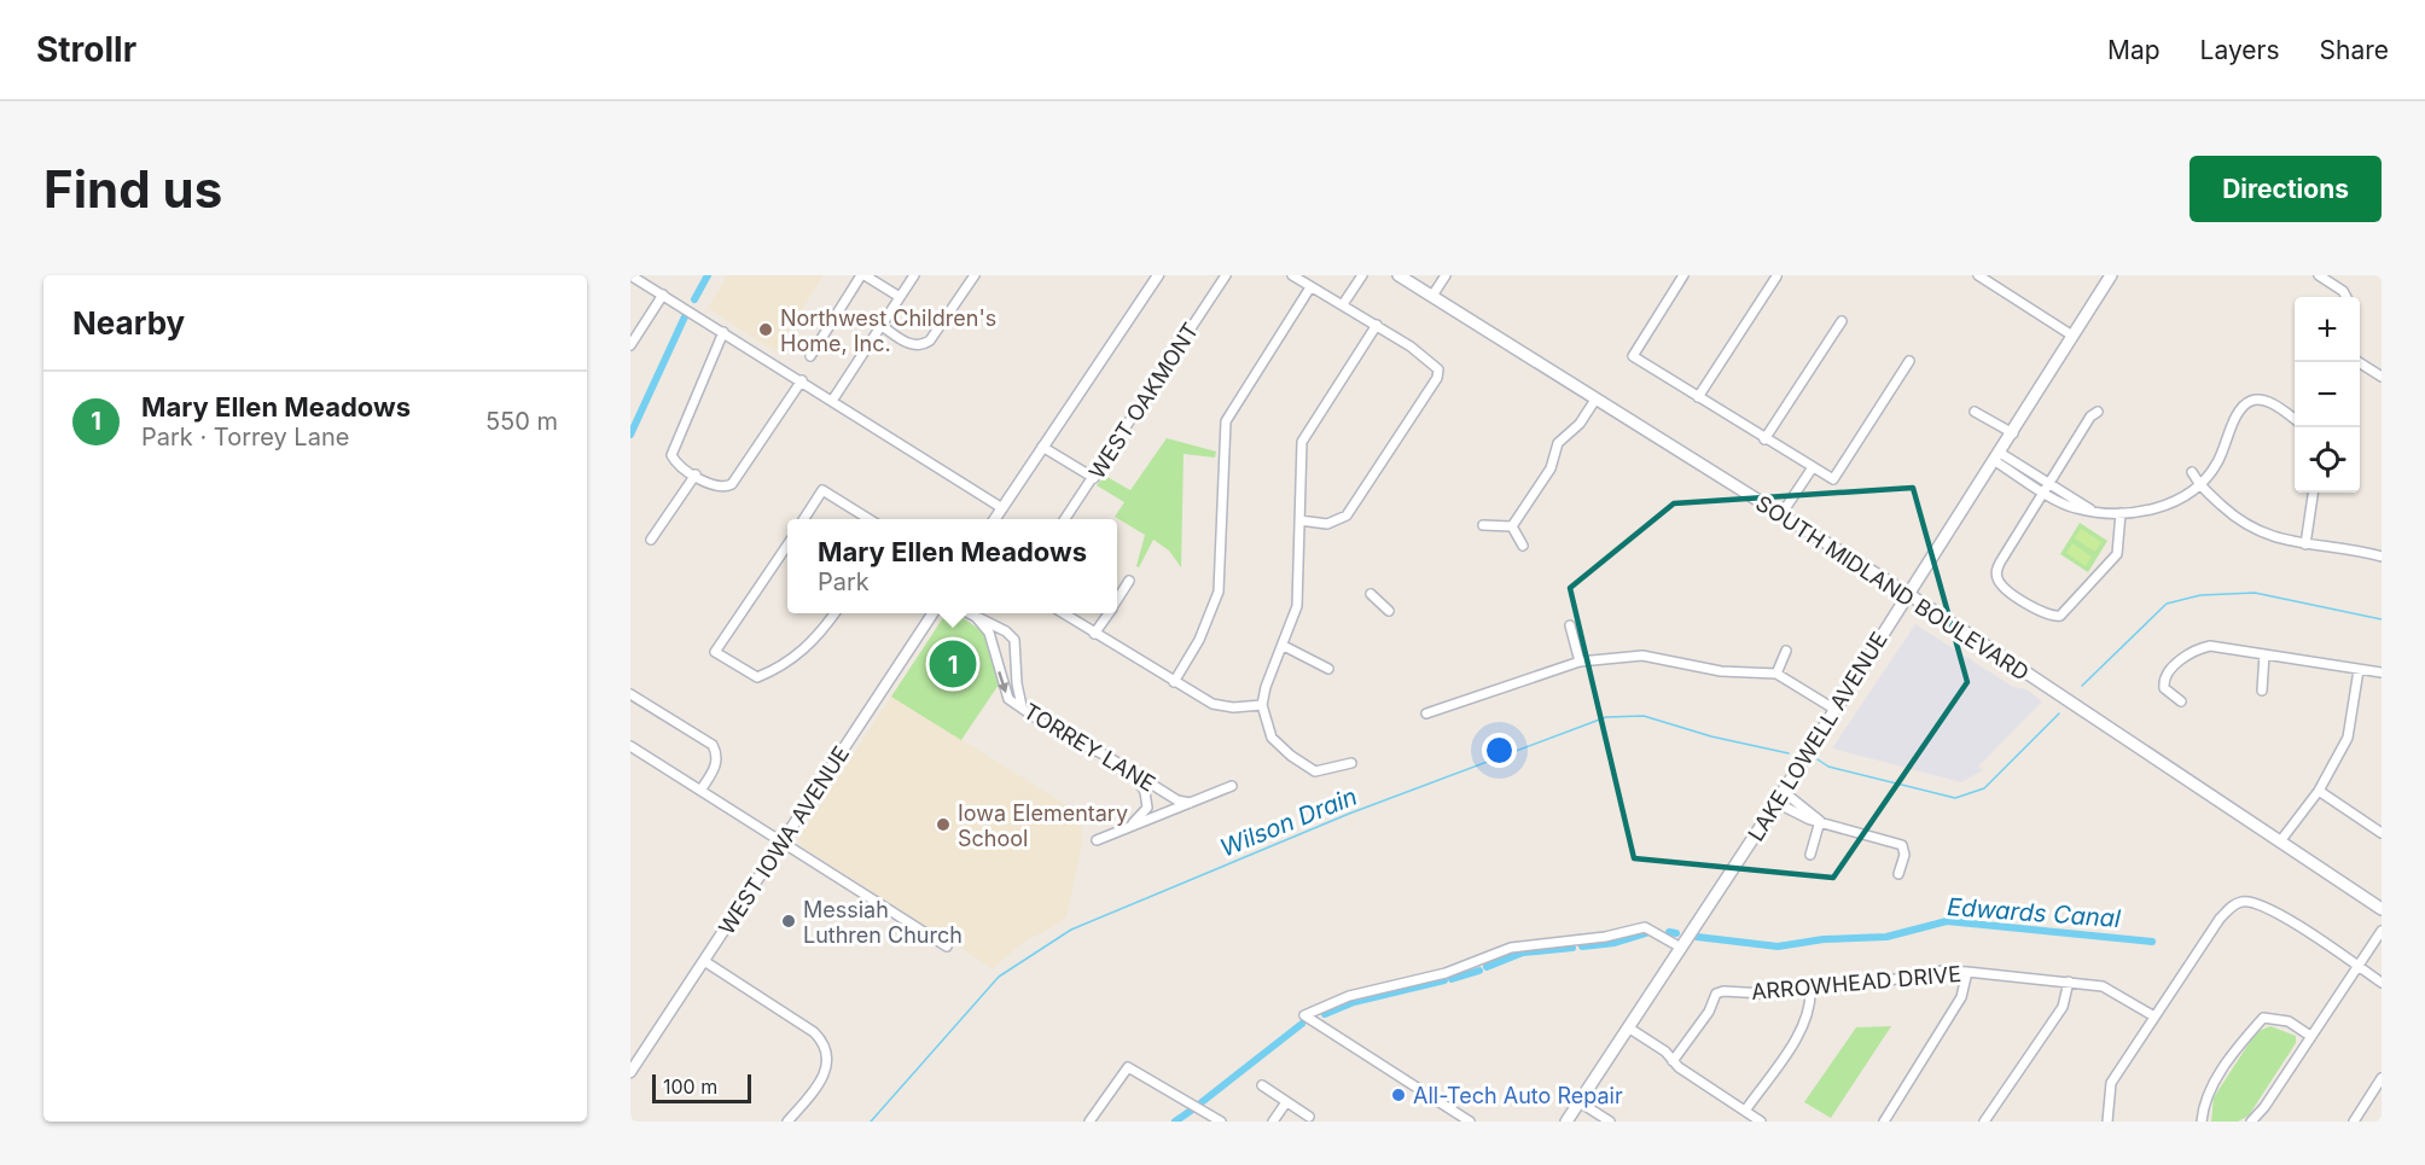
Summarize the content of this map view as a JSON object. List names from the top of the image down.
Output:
{
  "streets": {
    "main road": ["SOUTH MIDLAND BOULEVARD", "LAKE LOWELL AVENUE"],
    "street": [
      "WEST OAKMONT",
      "TORREY LANE",
      "WEST IOWA AVENUE",
      "ARROWHEAD DRIVE"
    ]
  },
  "crossings": [
    ["SOUTH MIDLAND BOULEVARD", "LAKE LOWELL AVENUE"]
  ],
  "water": ["Wilson Drain", "Edwards Canal"],
  "places": [
    "Northwest Children's Home, Inc.",
    "Iowa Elementary School",
    "Messiah Luthren Church",
    "All-Tech Auto Repair"
  ],
  "scale_bar": "100 m",
  "page": {
    "header": "Strollr",
    "nav": ["Map", "Layers", "Share"],
    "buttons": "Directions",
    "title": "Find us",
    "heading": "Nearby",
    "map_buttons": ["+", "−"],
    "list": [
      {
        "mark": "1",
        "name": "Mary Ellen Meadows",
        "note": "Park · Torrey Lane",
        "value": "550 m"
      }
    ],
    "popup": ["Mary Ellen Meadows", "Park"],
    "pins": "1",
    "scale": "100 m"
  }
}
